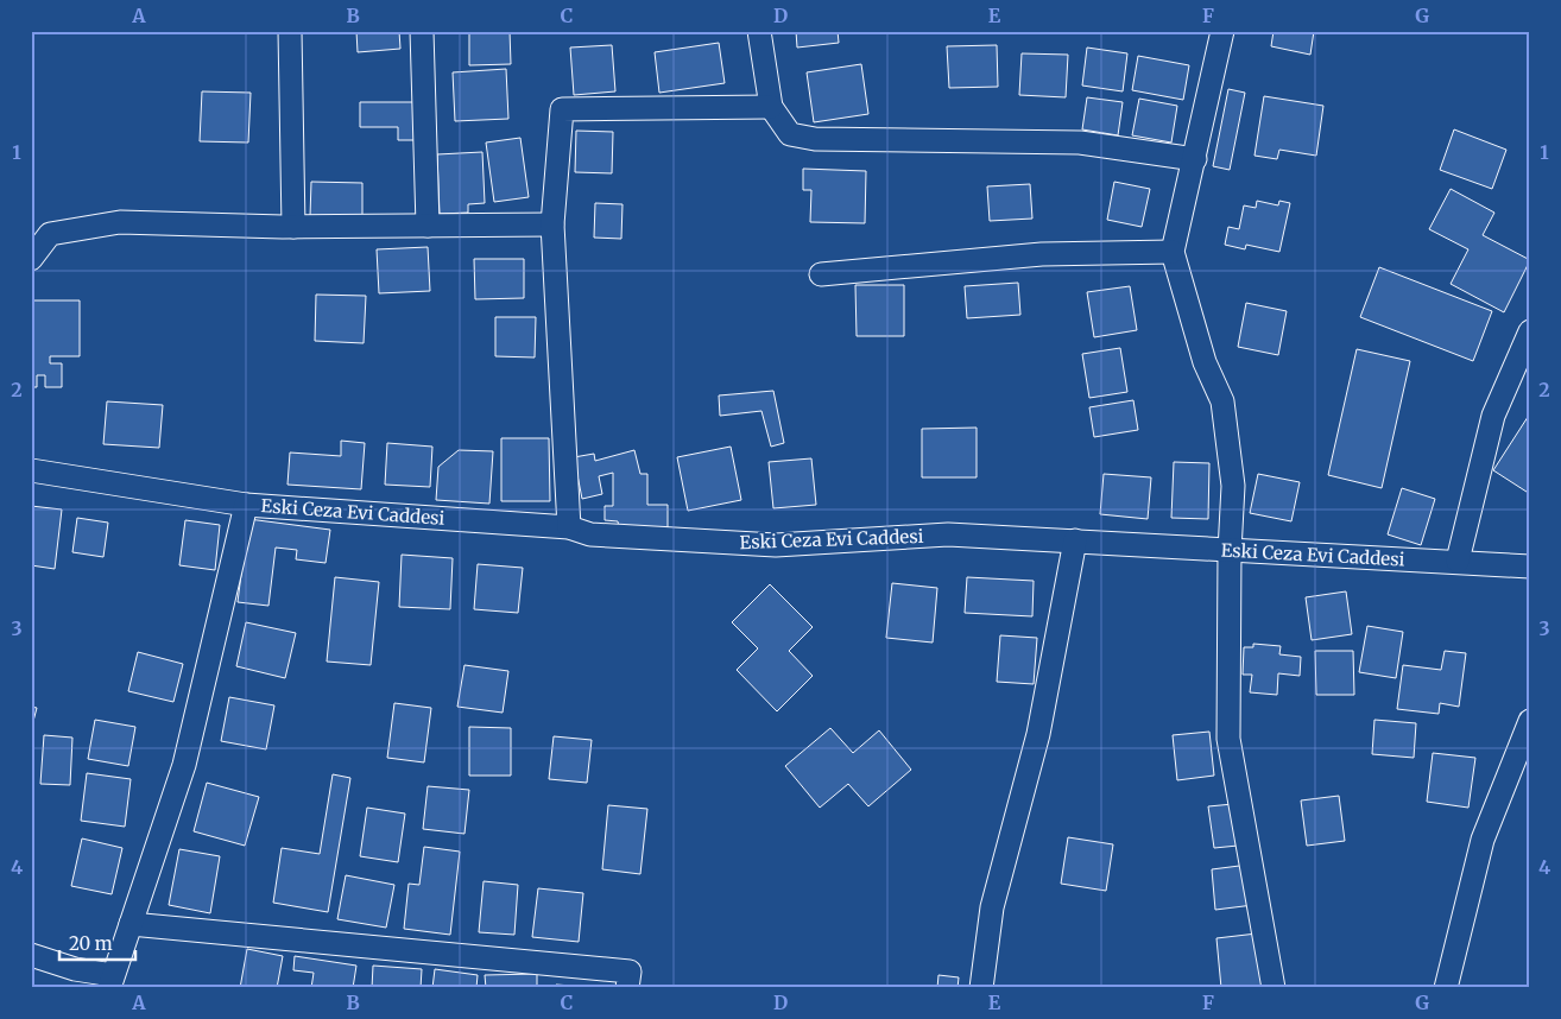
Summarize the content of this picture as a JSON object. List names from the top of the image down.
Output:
{
  "streets": {
    "street": ["Eski Ceza Evi Caddesi"]
  },
  "scale_bar": "20 m",
  "grid": {
    "columns": [
      "A",
      "B",
      "C",
      "D",
      "E",
      "F",
      "G"
    ],
    "rows": [
      "1",
      "2",
      "3",
      "4"
    ]
  }
}
